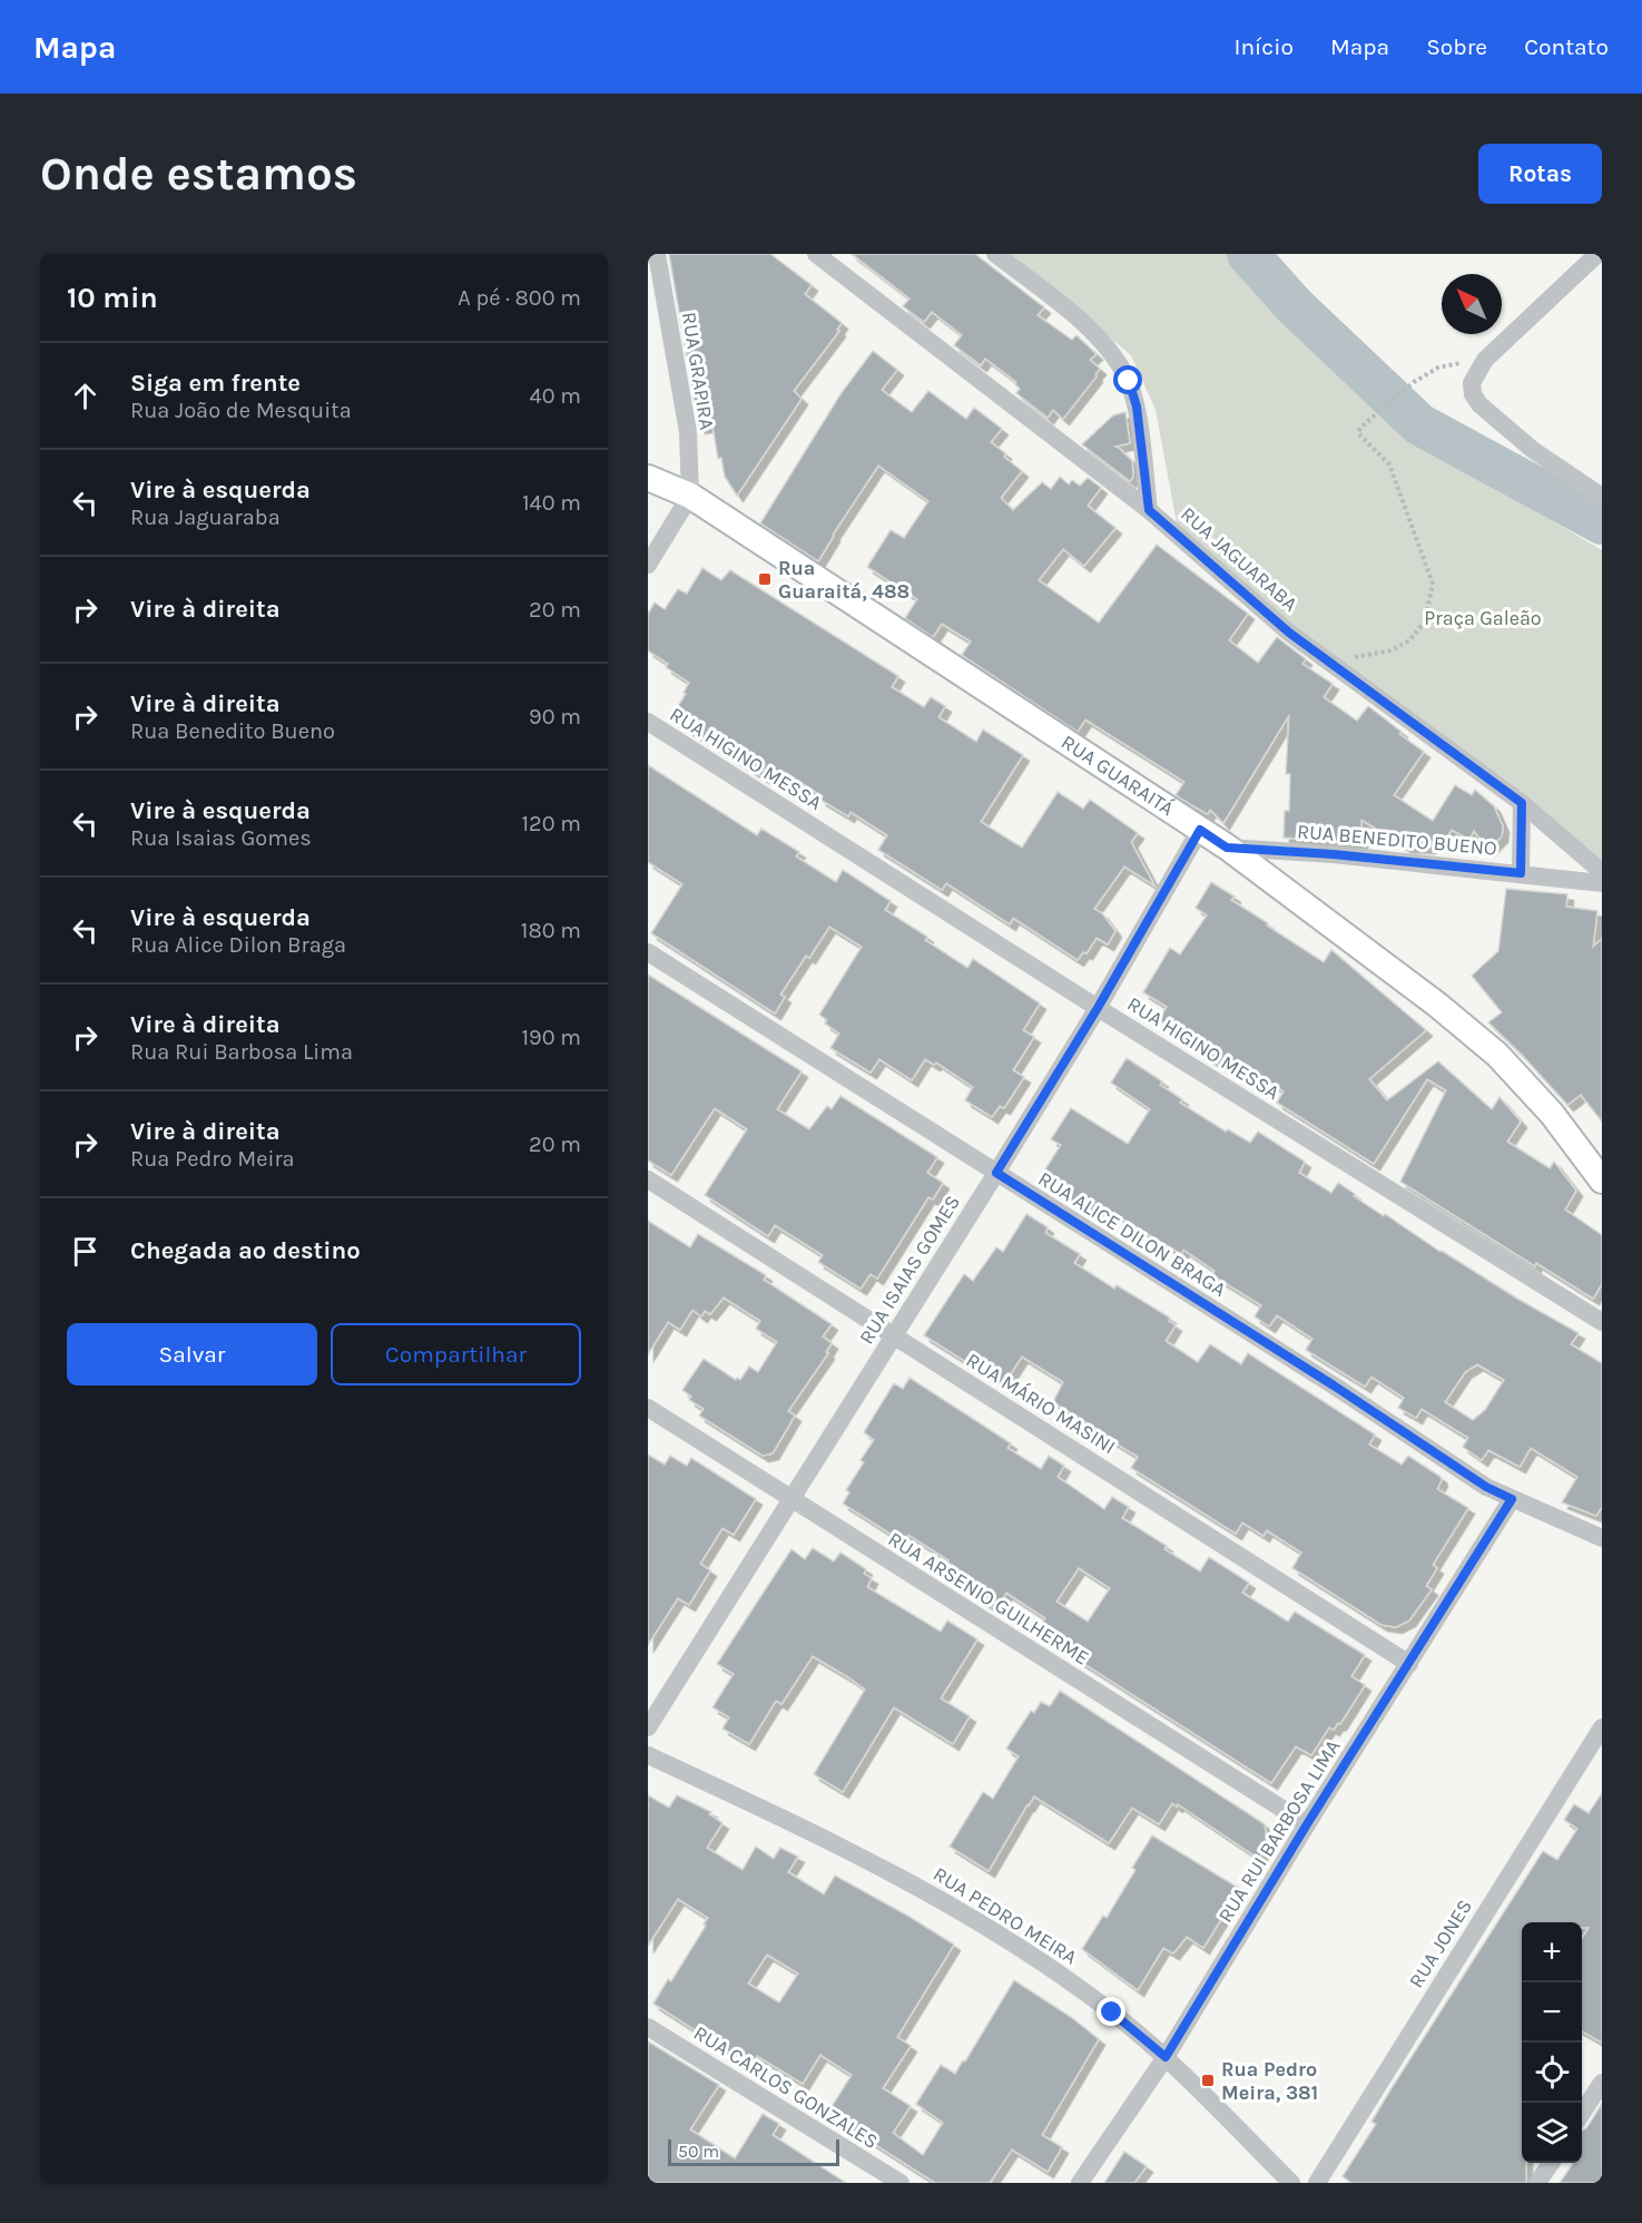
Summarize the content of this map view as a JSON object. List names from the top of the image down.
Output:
{
  "streets": {
    "street": [
      "RUA GRAPIRA",
      "RUA JAGUARABA",
      "RUA HIGINO MESSA",
      "RUA GUARAITÁ",
      "RUA BENEDITO BUENO",
      "RUA ALICE DILON BRAGA",
      "RUA ISAIAS GOMES",
      "RUA MÁRIO MASINI",
      "RUA ARSENIO GUILHERME",
      "RUA RUI BARBOSA LIMA",
      "RUA PEDRO MEIRA",
      "RUA JONES",
      "RUA CARLOS GONZALES"
    ]
  },
  "crossings": [
    ["RUA GRAPIRA", "RUA GUARAITÁ"],
    ["RUA HIGINO MESSA", "RUA ISAIAS GOMES"],
    ["RUA GUARAITÁ", "RUA BENEDITO BUENO"],
    ["RUA GUARAITÁ", "RUA ISAIAS GOMES"],
    ["RUA ALICE DILON BRAGA", "RUA ISAIAS GOMES"],
    ["RUA ALICE DILON BRAGA", "RUA RUI BARBOSA LIMA"],
    ["RUA ISAIAS GOMES", "RUA MÁRIO MASINI"],
    ["RUA ISAIAS GOMES", "RUA ARSENIO GUILHERME"],
    ["RUA MÁRIO MASINI", "RUA RUI BARBOSA LIMA"],
    ["RUA ARSENIO GUILHERME", "RUA RUI BARBOSA LIMA"],
    ["RUA RUI BARBOSA LIMA", "RUA PEDRO MEIRA"]
  ],
  "parks": ["Praça Galeão"],
  "places": {
    "transit": ["Rua Guaraitá, 488", "Rua Pedro Meira, 381"]
  },
  "scale_bar": "50 m",
  "north": "top left",
  "page": {
    "header": "Mapa",
    "nav": [
      "Início",
      "Mapa",
      "Sobre",
      "Contato"
    ],
    "buttons": [
      "Rotas",
      ["Salvar", "Compartilhar"]
    ],
    "title": "Onde estamos",
    "heading": ["10 min", "A pé · 800 m"],
    "list": [
      ["Siga em frente", "Rua João de Mesquita", "40 m"],
      ["Vire à esquerda", "Rua Jaguaraba", "140 m"],
      ["Vire à direita", "20 m"],
      ["Vire à direita", "Rua Benedito Bueno", "90 m"],
      ["Vire à esquerda", "Rua Isaias Gomes", "120 m"],
      ["Vire à esquerda", "Rua Alice Dilon Braga", "180 m"],
      ["Vire à direita", "Rua Rui Barbosa Lima", "190 m"],
      ["Vire à direita", "Rua Pedro Meira", "20 m"],
      "Chegada ao destino"
    ],
    "map_buttons": ["+", "−"],
    "scale": "50 m"
  }
}
